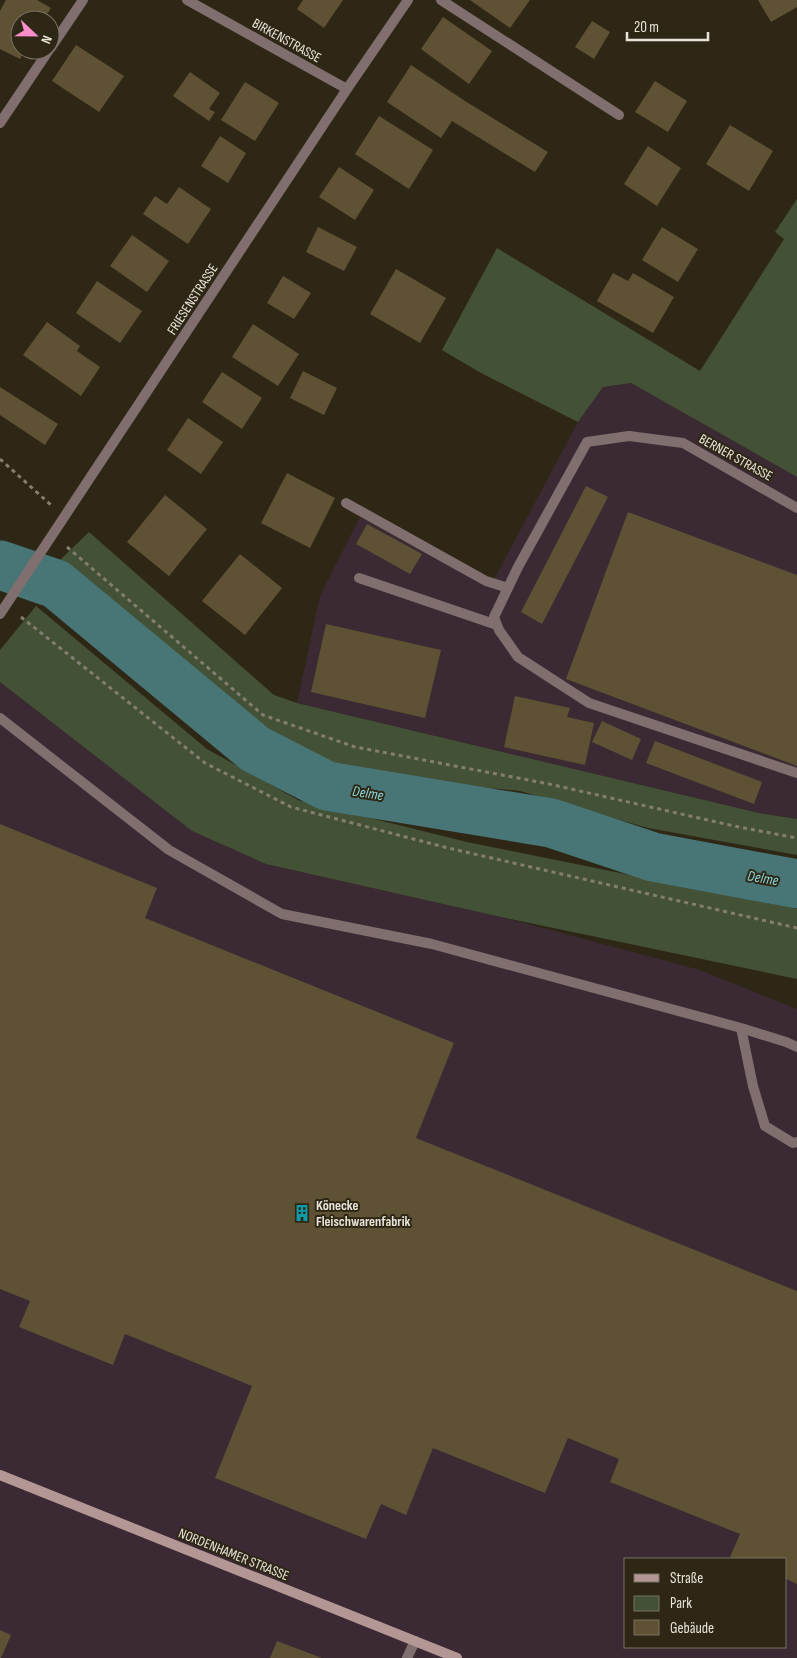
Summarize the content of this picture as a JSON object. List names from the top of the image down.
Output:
{
  "streets": {
    "street": [
      "BIRKENSTRASSE",
      "FRIESENSTRASSE",
      "BERNER STRASSE",
      "NORDENHAMER STRASSE"
    ]
  },
  "crossings": [
    ["BIRKENSTRASSE", "FRIESENSTRASSE"]
  ],
  "water": ["Delme"],
  "places": {
    "building": ["Könecke Fleischwarenfabrik"]
  },
  "legend": ["Straße", "Park", "Gebäude"],
  "scale_bar": "20 m",
  "north": "right"
}
